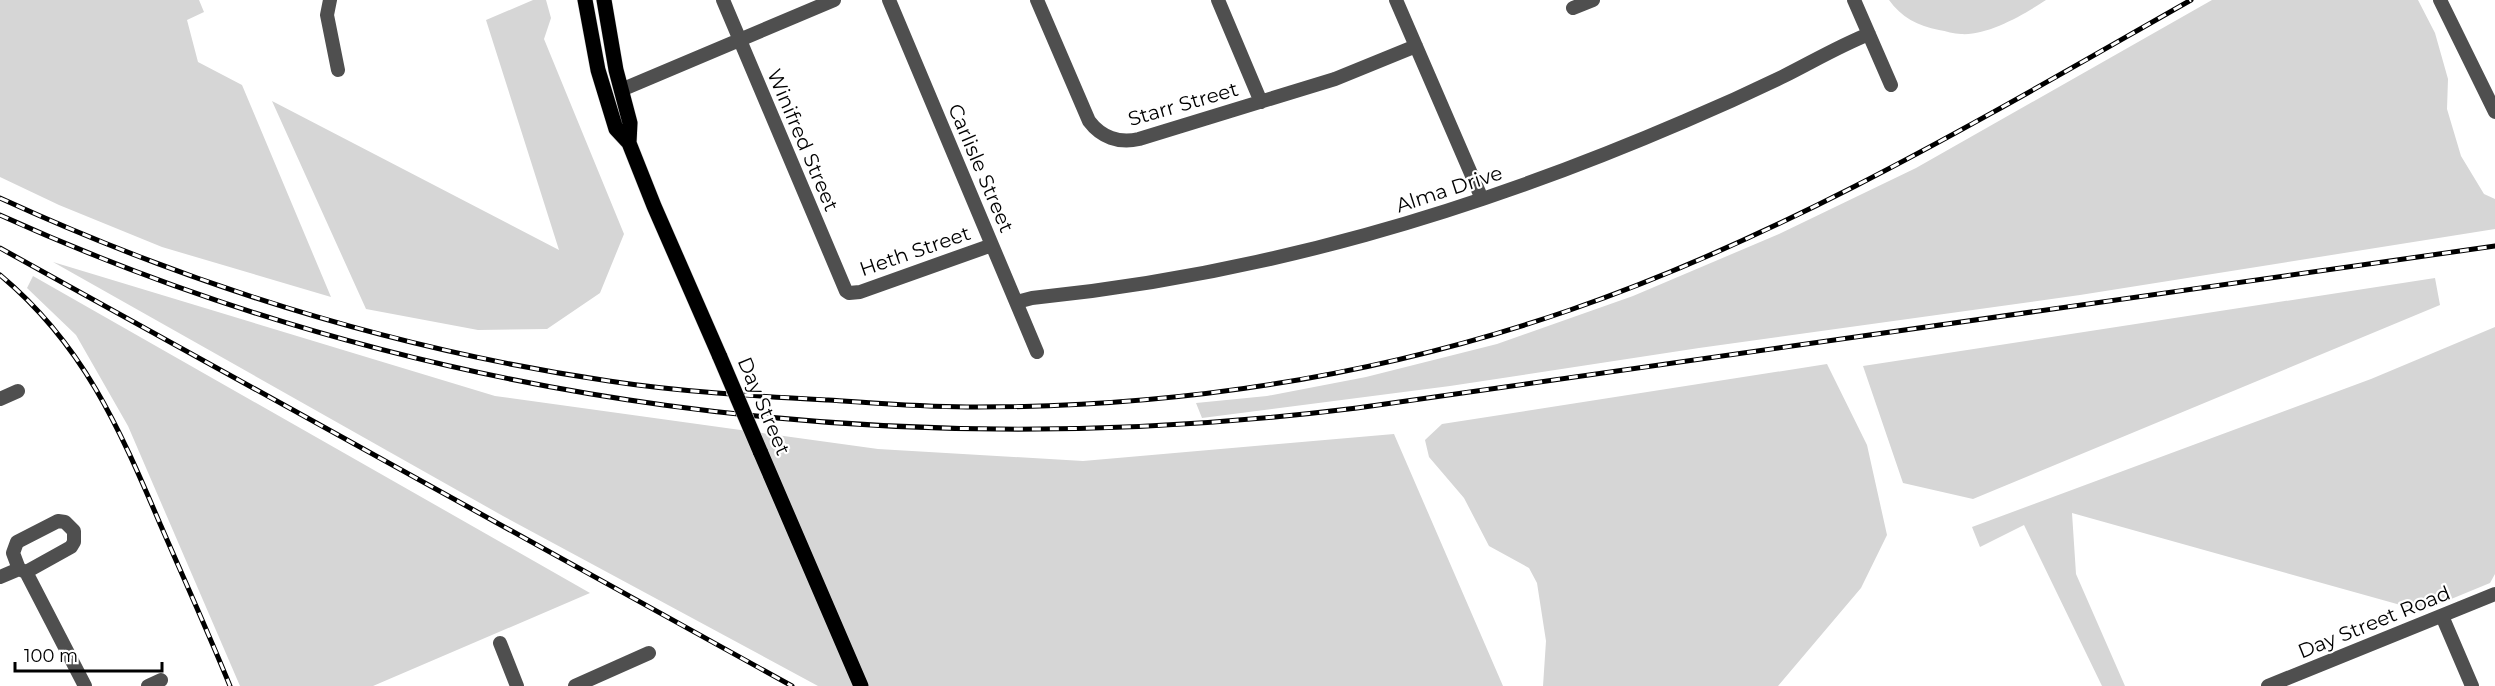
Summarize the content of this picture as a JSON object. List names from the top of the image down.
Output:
{
  "streets": {
    "main road": ["Day Street"],
    "street": [
      "Starr Street",
      "Winifred Street",
      "Carlisle Street",
      "Alma Drive",
      "Heth Street",
      "Day Street Road"
    ]
  },
  "crossings": [
    ["Winifred Street", "Heth Street"],
    ["Carlisle Street", "Alma Drive"],
    ["Carlisle Street", "Heth Street"]
  ],
  "scale_bar": "100 m"
}
